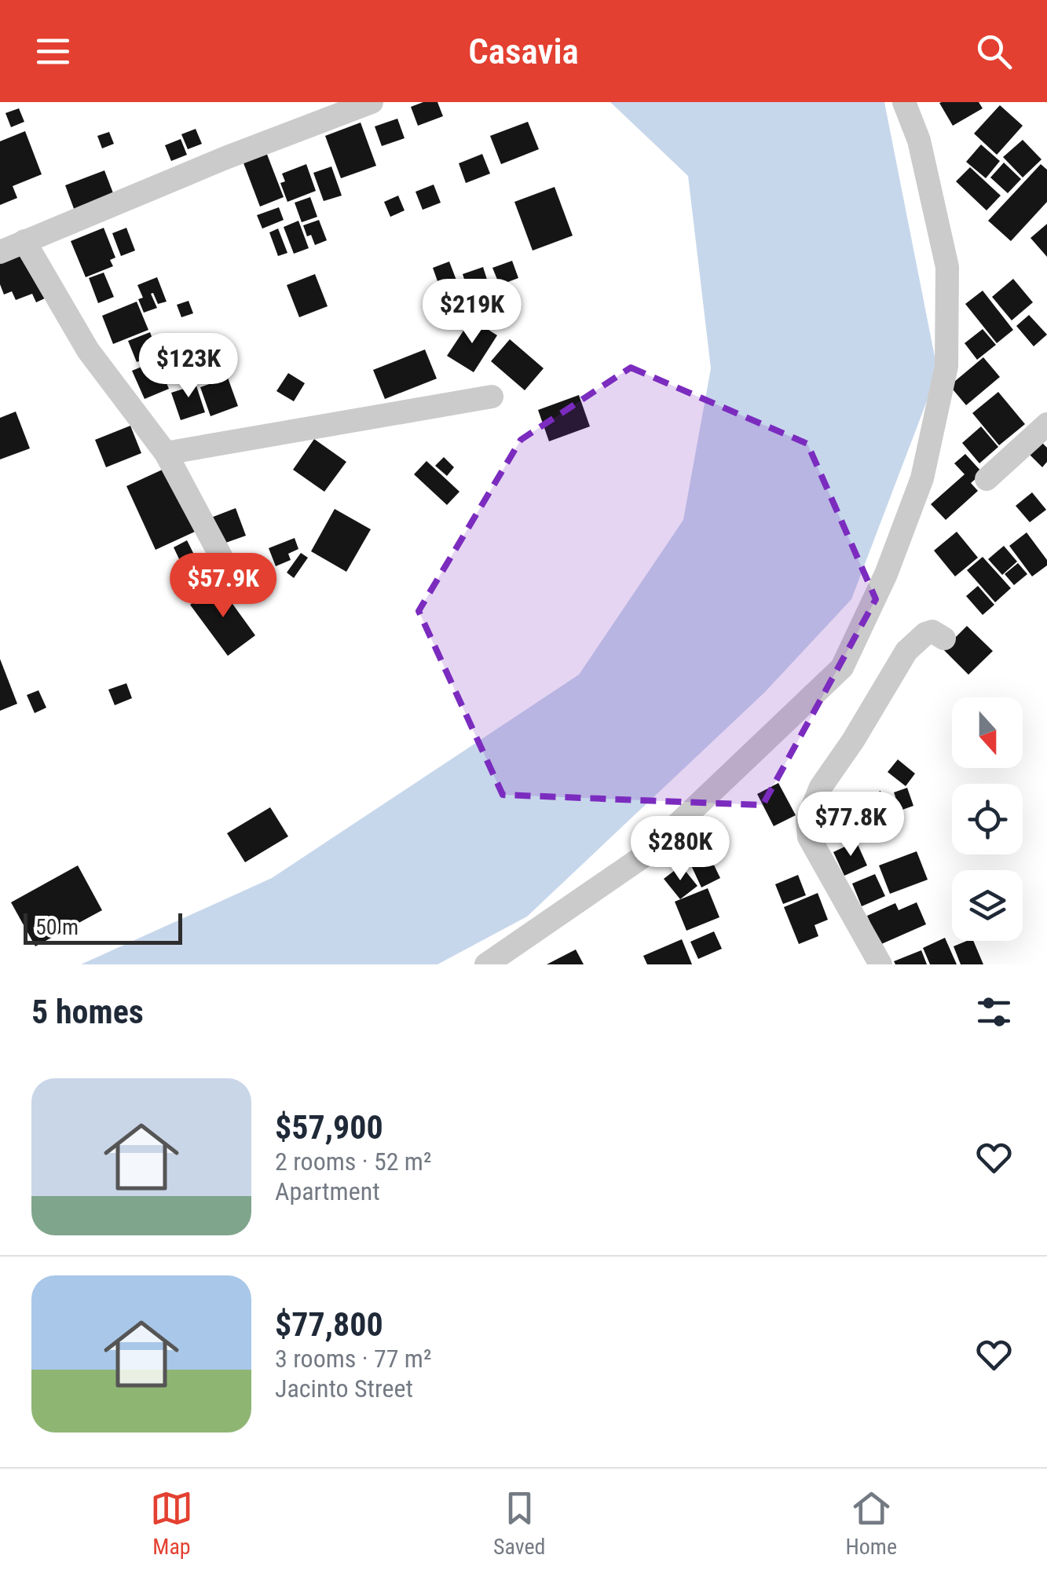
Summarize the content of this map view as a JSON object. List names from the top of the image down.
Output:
{
  "scale_bar": "50 m",
  "north": "bottom",
  "page": {
    "header": "Casavia",
    "price": [
      "$219K",
      "$123K",
      "$57.9K",
      "$77.8K",
      "$280K"
    ],
    "scale": "50 m",
    "heading": "5 homes",
    "list": [
      {
        "name": "$57,900",
        "note": "2 rooms · 52 m² · Apartment"
      },
      {
        "name": "$77,800",
        "note": "3 rooms · 77 m² · Jacinto Street"
      }
    ],
    "tabs": ["Map", "Saved", "Home"]
  }
}
